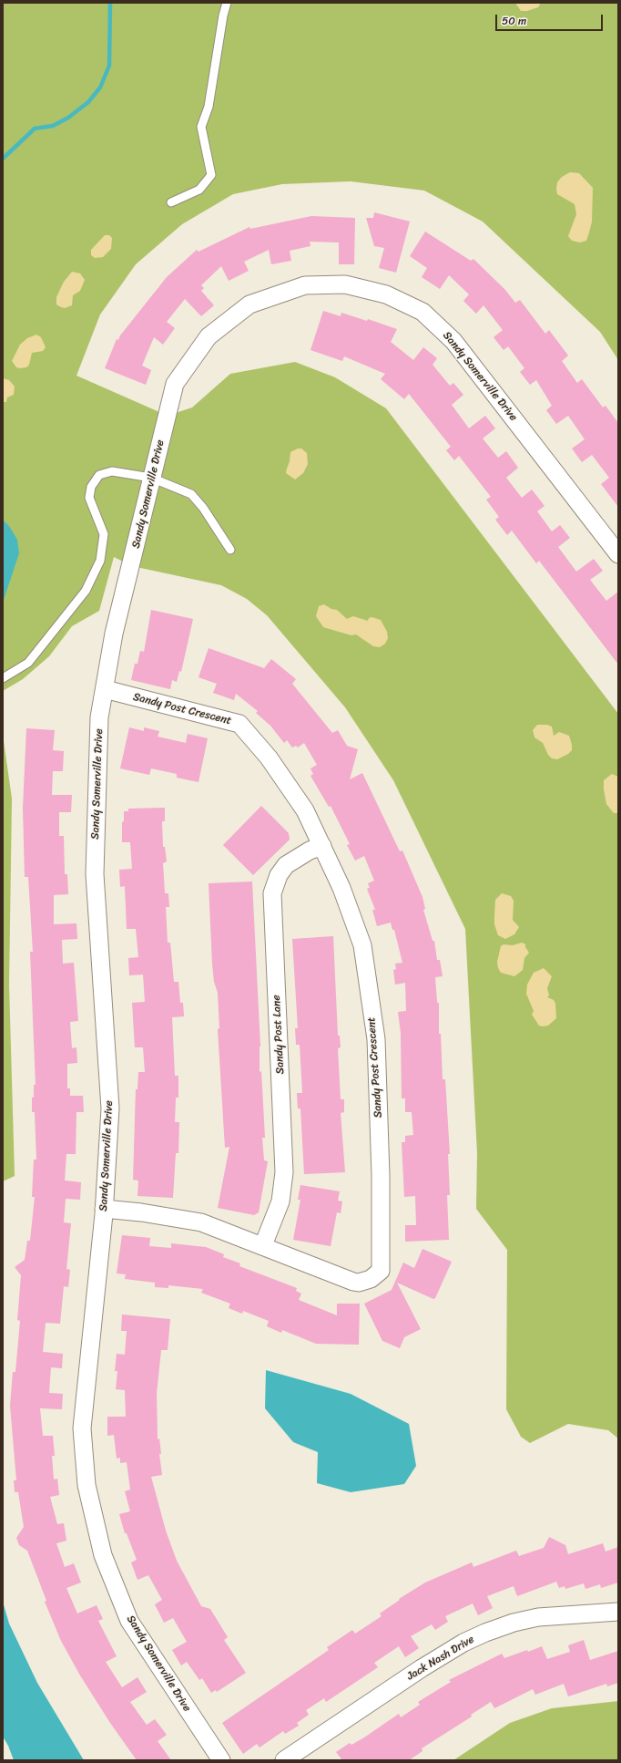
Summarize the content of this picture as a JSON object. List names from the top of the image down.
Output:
{
  "streets": {
    "street": [
      "Sandy Somerville Drive",
      "Sandy Post Crescent",
      "Sandy Post Lane",
      "Jack Nash Drive"
    ]
  },
  "crossings": [
    ["Sandy Somerville Drive", "Sandy Post Crescent"],
    ["Sandy Post Crescent", "Sandy Post Lane"]
  ],
  "scale_bar": "50 m"
}
